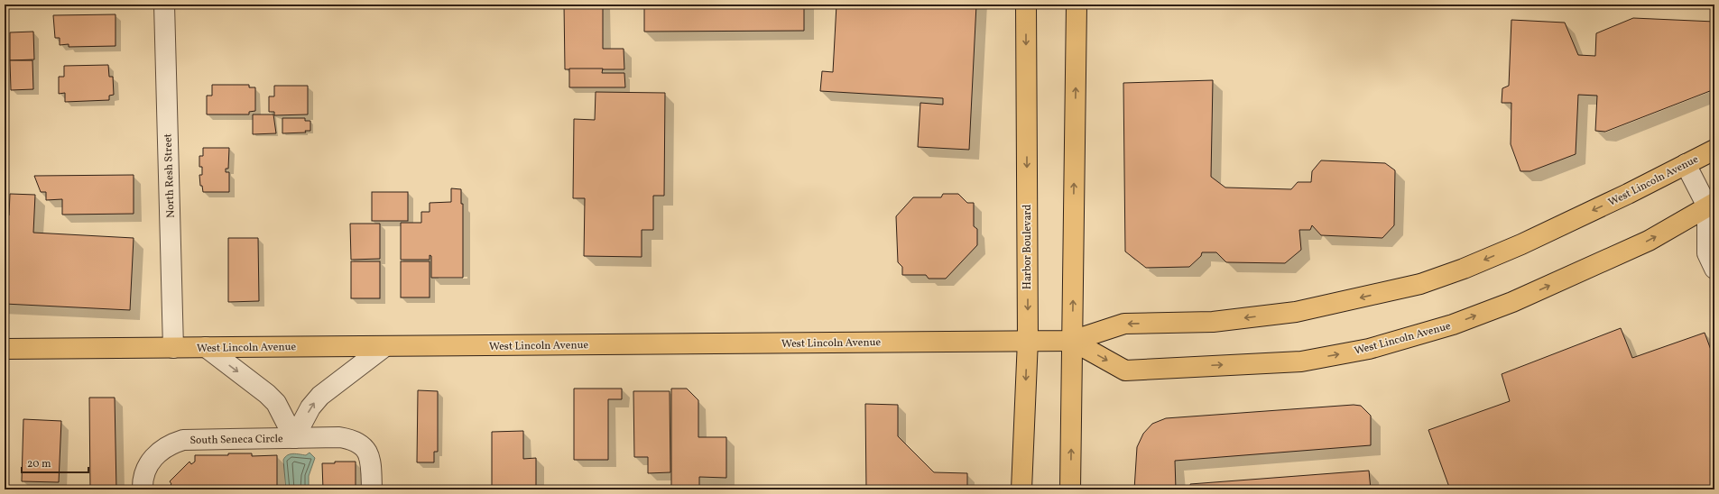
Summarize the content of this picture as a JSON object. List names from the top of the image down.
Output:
{
  "streets": {
    "main road": ["West Lincoln Avenue", "Harbor Boulevard"],
    "street": ["North Resh Street", "South Seneca Circle"]
  },
  "crossings": [
    ["North Resh Street", "West Lincoln Avenue"],
    ["West Lincoln Avenue", "Harbor Boulevard"],
    ["West Lincoln Avenue", "South Seneca Circle"]
  ],
  "scale_bar": "20 m"
}
